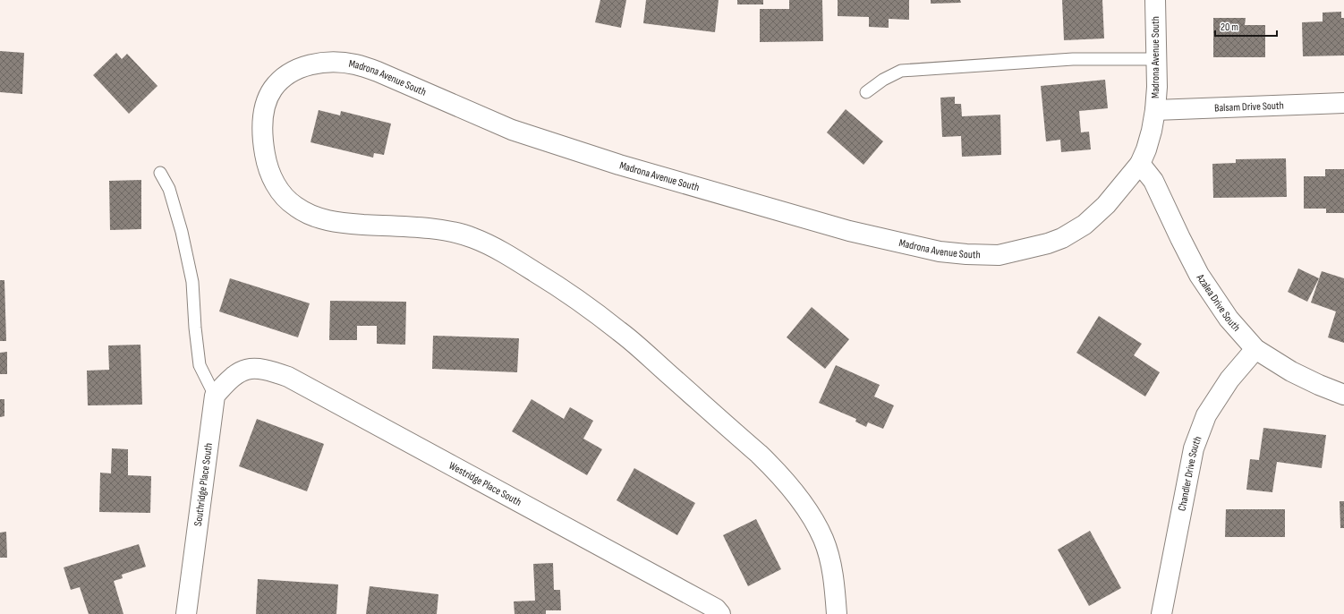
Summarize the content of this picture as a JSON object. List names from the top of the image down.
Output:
{
  "streets": {
    "main road": [
      "Madrona Avenue South",
      "Balsam Drive South",
      "Azalea Drive South",
      "Chandler Drive South",
      "Southridge Place South",
      "Westridge Place South"
    ]
  },
  "crossings": [
    ["Madrona Avenue South", "Balsam Drive South"],
    ["Madrona Avenue South", "Azalea Drive South"],
    ["Azalea Drive South", "Chandler Drive South"],
    ["Southridge Place South", "Westridge Place South"]
  ],
  "scale_bar": "20 m"
}
